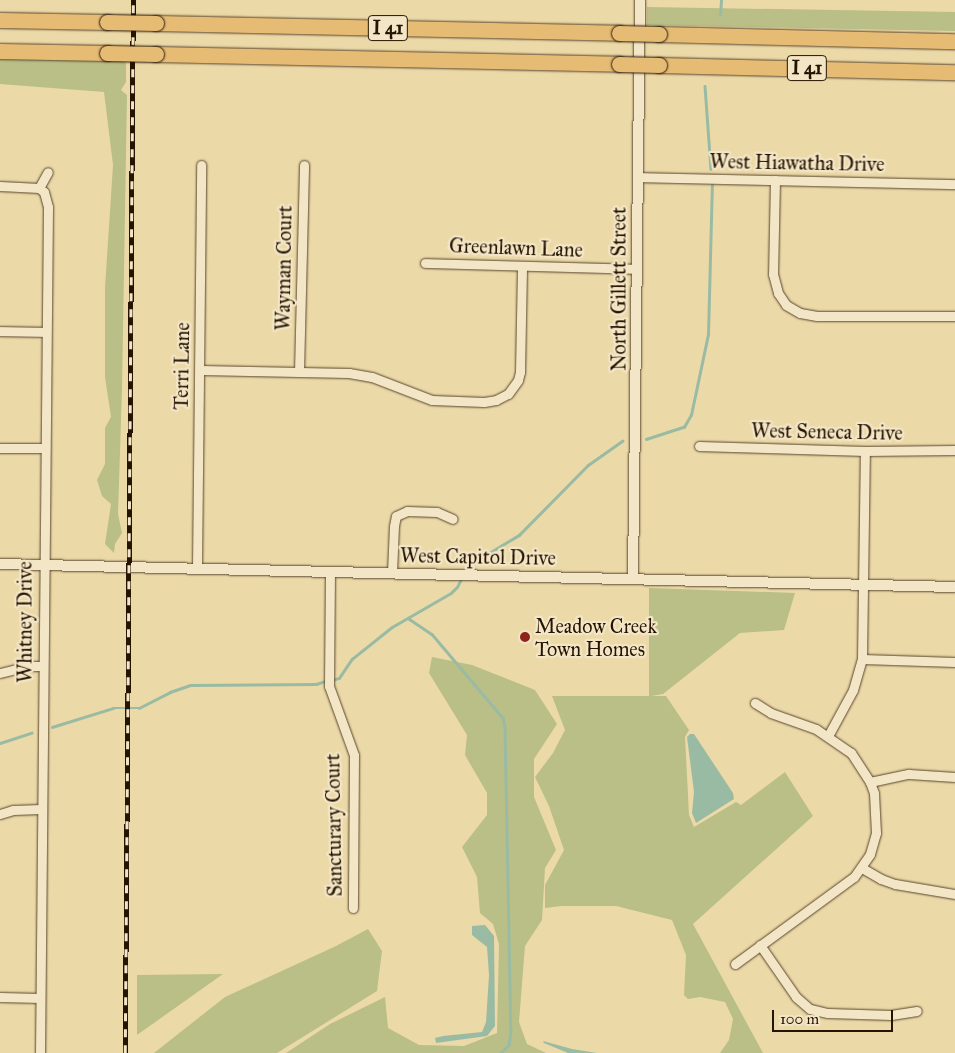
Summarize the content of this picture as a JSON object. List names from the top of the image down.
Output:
{
  "streets": {
    "highway": ["I 41"],
    "street": [
      "West Hiawatha Drive",
      "Greenlawn Lane",
      "Wayman Court",
      "North Gillett Street",
      "Terri Lane",
      "West Seneca Drive",
      "West Capitol Drive",
      "Whitney Drive",
      "Sancturary Court"
    ]
  },
  "crossings": [
    ["West Hiawatha Drive", "North Gillett Street"],
    ["Greenlawn Lane", "North Gillett Street"],
    ["North Gillett Street", "West Capitol Drive"],
    ["Terri Lane", "West Capitol Drive"],
    ["West Capitol Drive", "Whitney Drive"],
    ["West Capitol Drive", "Sancturary Court"]
  ],
  "places": ["Meadow Creek Town Homes"],
  "scale_bar": "100 m"
}
